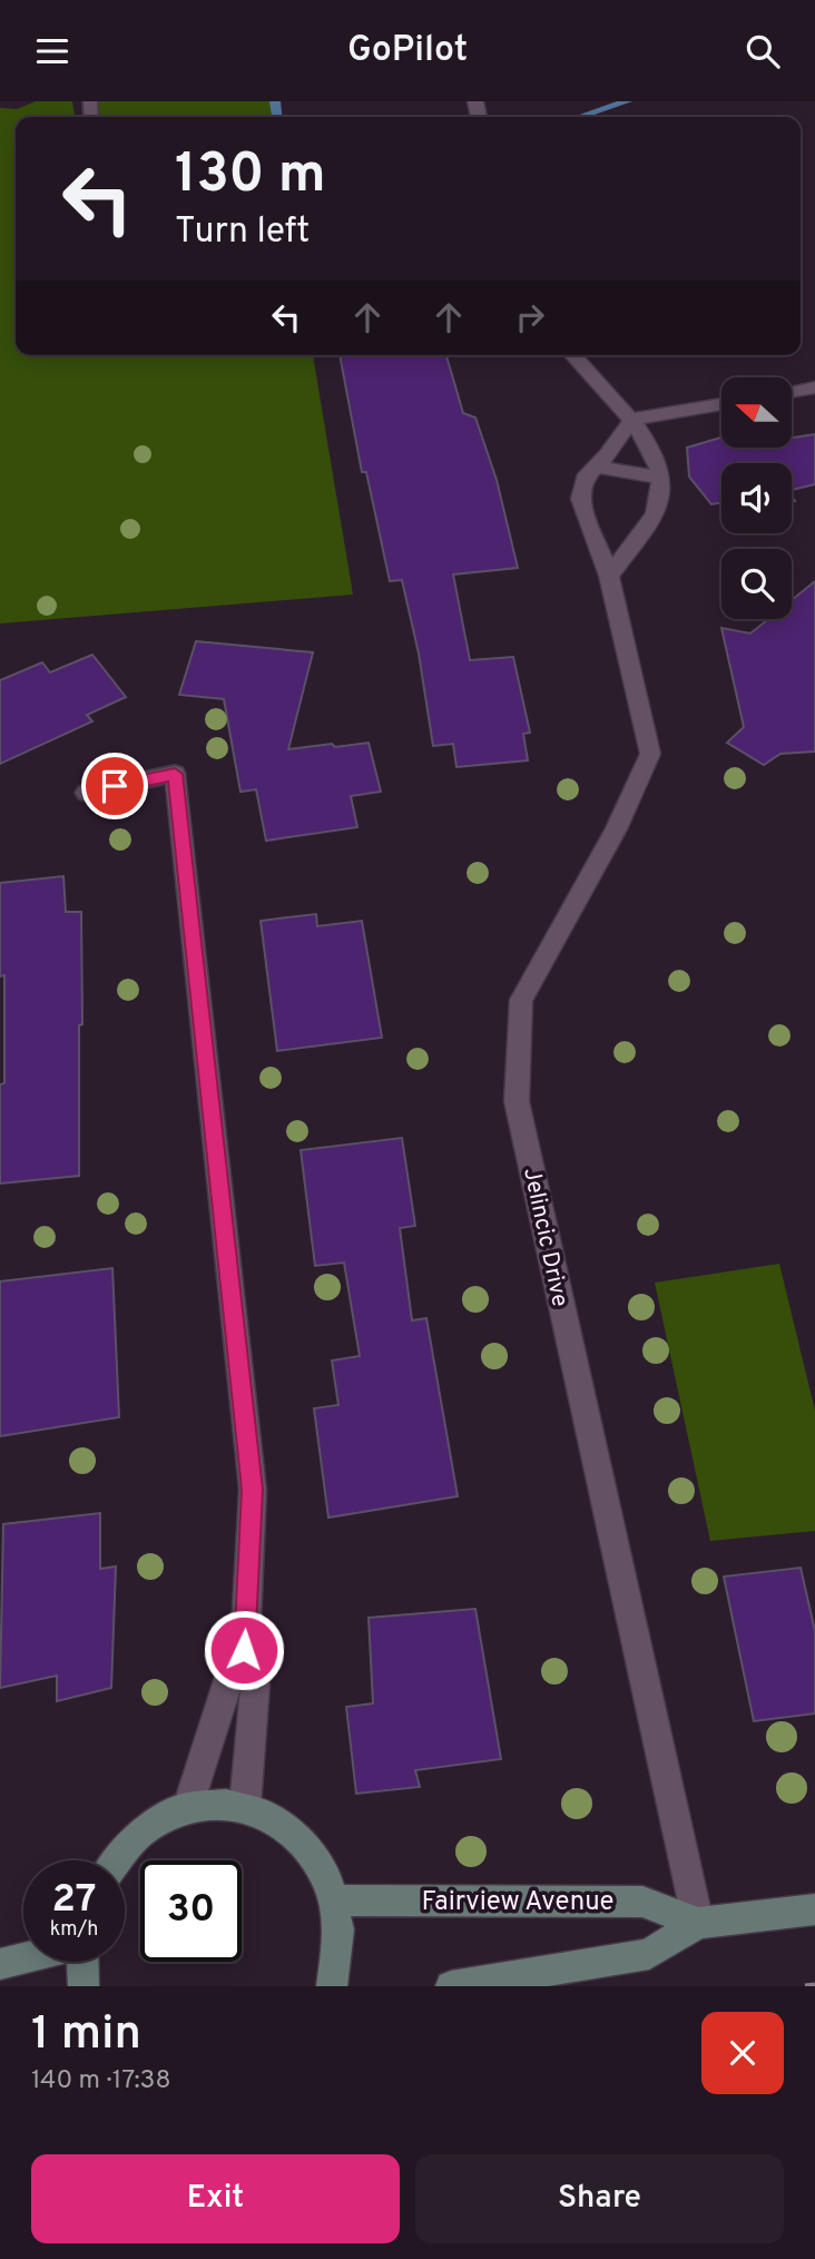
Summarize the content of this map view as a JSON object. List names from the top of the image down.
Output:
{
  "streets": {
    "main road": ["Fairview Avenue"],
    "street": ["Jelincic Drive"]
  },
  "crossings": [
    ["Jelincic Drive", "Fairview Avenue"]
  ],
  "north": "left",
  "page": {
    "header": "GoPilot",
    "turn": ["130 m", "Turn left"],
    "speed": "27 km/h",
    "limit": "30",
    "heading": ["1 min", "140 m · 17:38"],
    "buttons": ["Exit", "Share"]
  }
}
